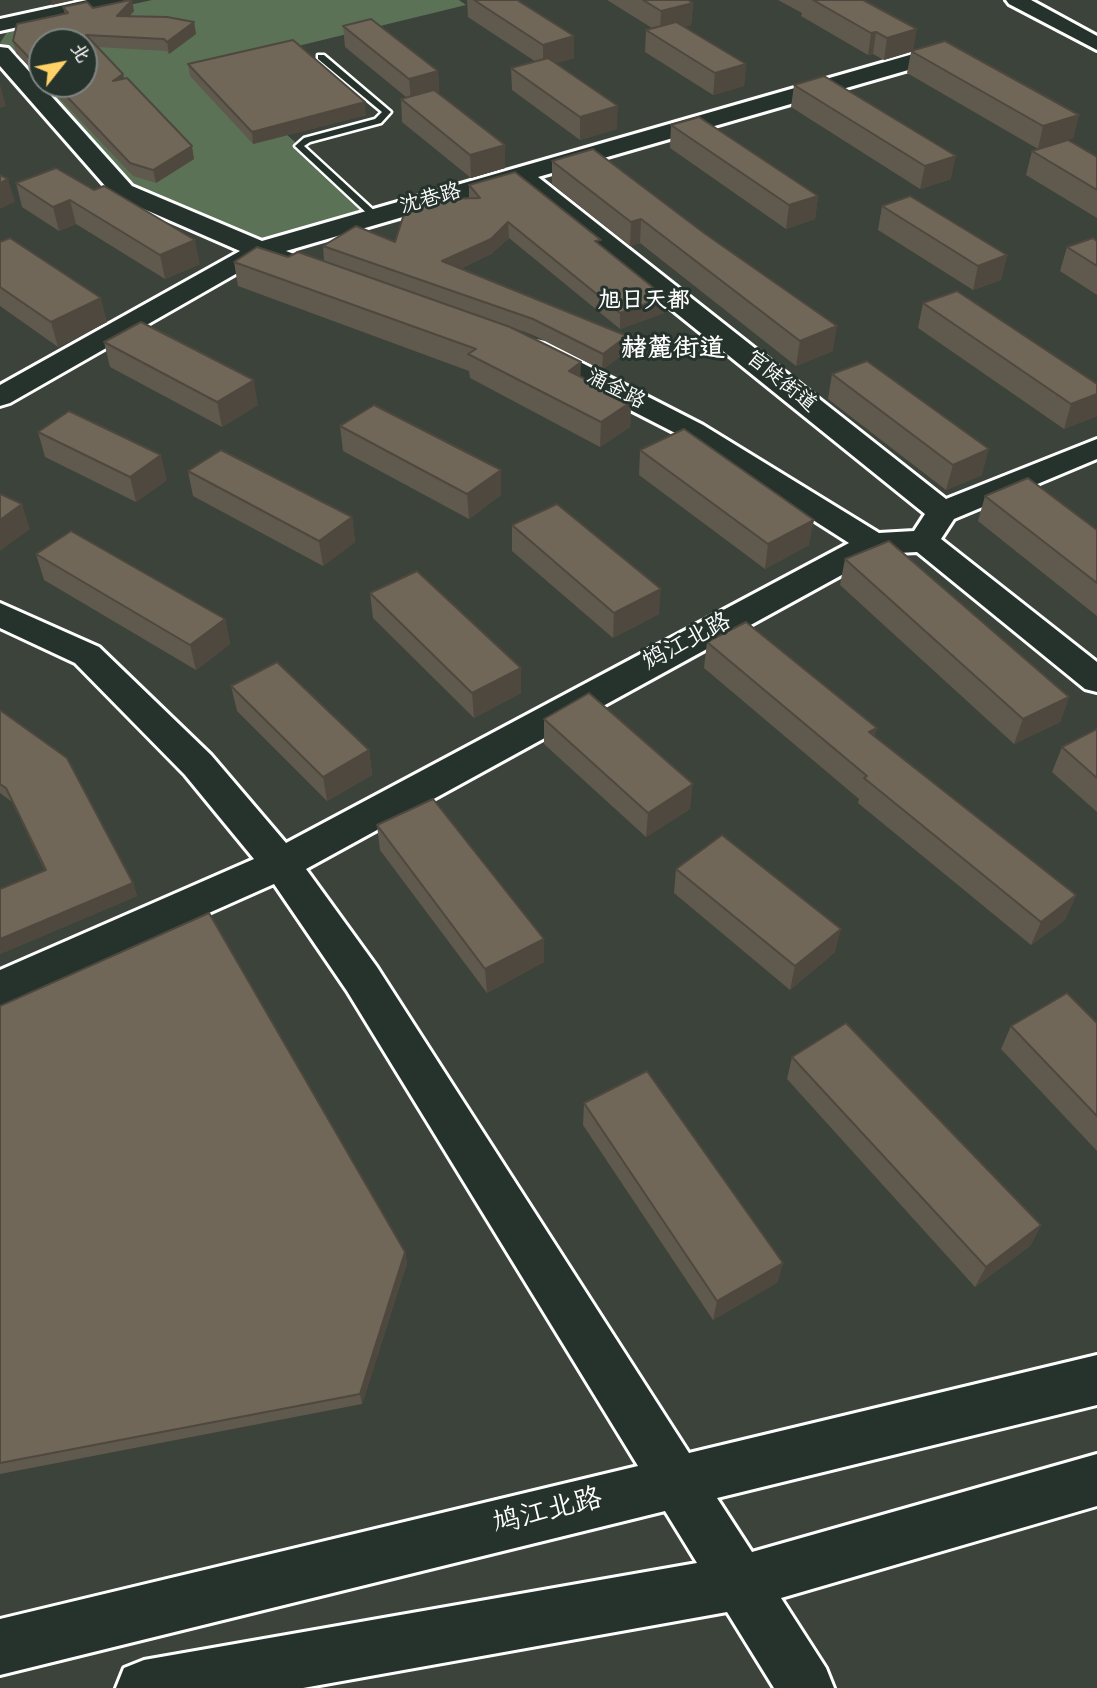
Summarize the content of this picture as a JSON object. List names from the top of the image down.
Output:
{
  "streets": {
    "main road": [
      "沈巷路",
      "官陡街道",
      "涌金路",
      "鸩江北路",
      "鸠江北路"
    ]
  },
  "crossings": [
    ["沈巷路", "官陡街道"],
    ["官陡街道", "鸩江北路"],
    ["涌金路", "鸩江北路"]
  ],
  "districts": ["旭日天都", "赭麓街道"],
  "north": "top right"
}
